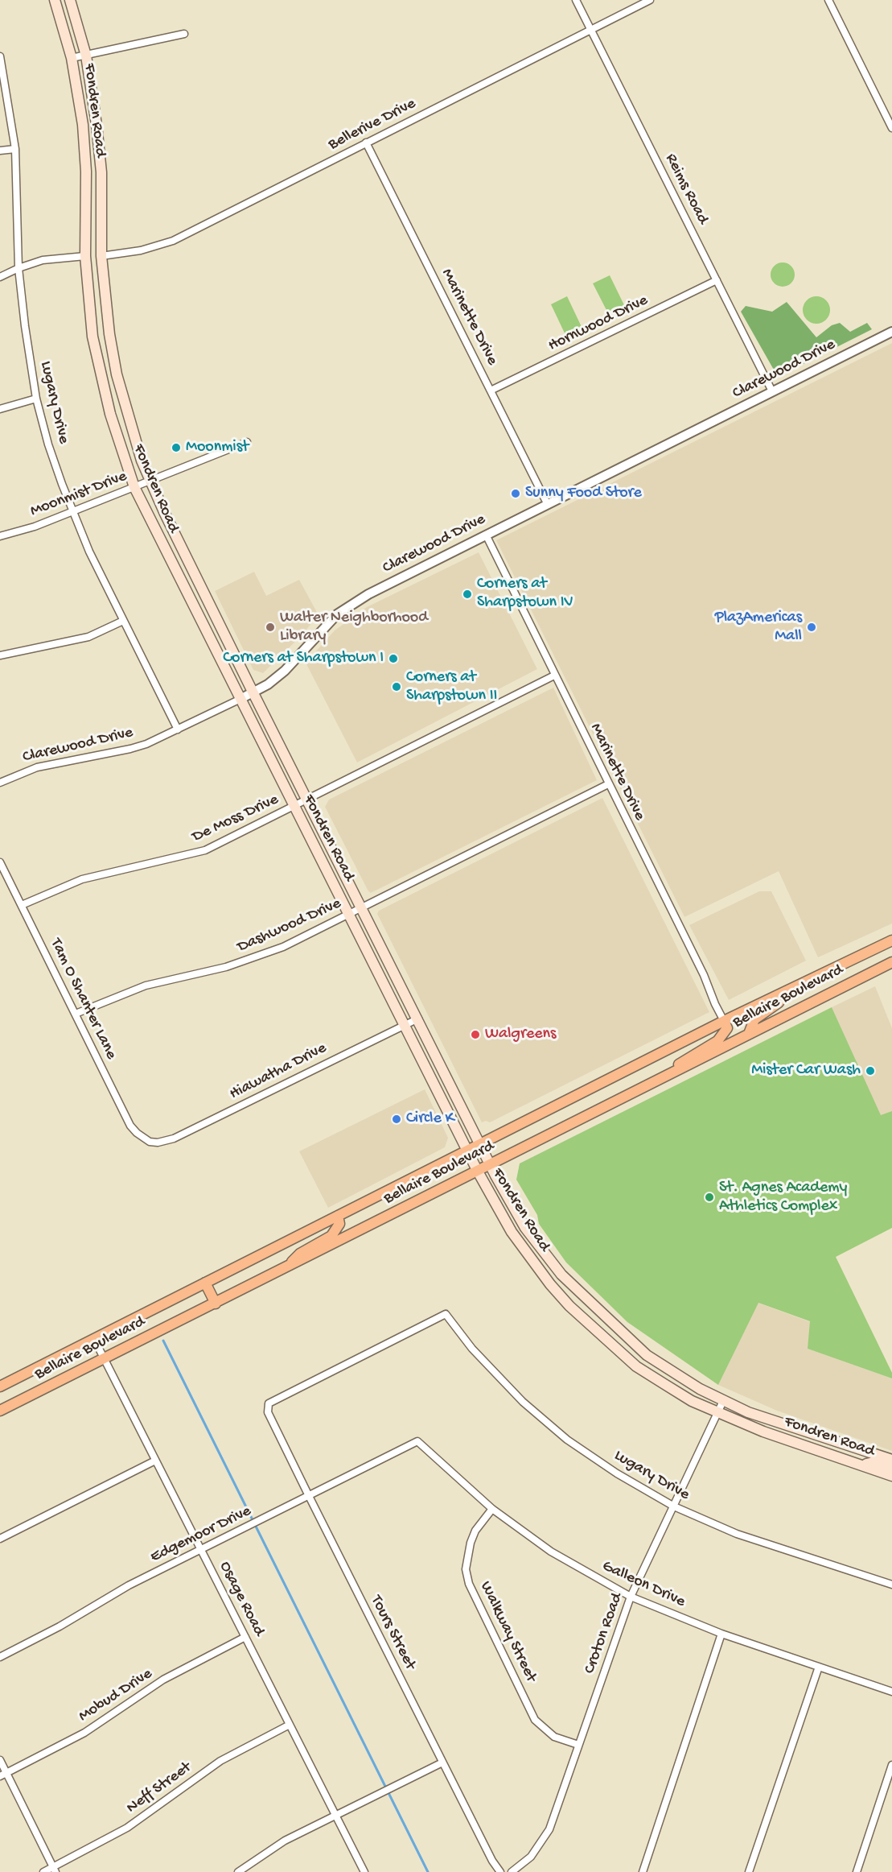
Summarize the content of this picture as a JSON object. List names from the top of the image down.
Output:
{
  "streets": {
    "main road": ["Fondren Road", "Bellaire Boulevard"],
    "street": [
      "Bellerive Drive",
      "Reims Road",
      "Marinette Drive",
      "Hornwood Drive",
      "Clarewood Drive",
      "Lugary Drive",
      "Moonmist Drive",
      "De Moss Drive",
      "Dashwood Drive",
      "Tam O Shanter Lane",
      "Hiawatha Drive",
      "Edgemoor Drive",
      "Galleon Drive",
      "Osage Road",
      "Walkway Street",
      "Tours Street",
      "Croton Road",
      "Mobud Drive",
      "Neff Street"
    ]
  },
  "crossings": [
    ["Fondren Road", "Bellerive Drive"],
    ["Fondren Road", "Clarewood Drive"],
    ["Fondren Road", "Moonmist Drive"],
    ["Fondren Road", "De Moss Drive"],
    ["Fondren Road", "Dashwood Drive"],
    ["Fondren Road", "Bellaire Boulevard"],
    ["Fondren Road", "Hiawatha Drive"],
    ["Fondren Road", "Croton Road"],
    ["Bellerive Drive", "Reims Road"],
    ["Bellerive Drive", "Marinette Drive"],
    ["Reims Road", "Hornwood Drive"],
    ["Reims Road", "Clarewood Drive"],
    ["Marinette Drive", "Hornwood Drive"],
    ["Marinette Drive", "Clarewood Drive"],
    ["Marinette Drive", "De Moss Drive"],
    ["Marinette Drive", "Dashwood Drive"],
    ["Marinette Drive", "Bellaire Boulevard"],
    ["Clarewood Drive", "Lugary Drive"],
    ["Lugary Drive", "Moonmist Drive"],
    ["Lugary Drive", "Tours Street"],
    ["Lugary Drive", "Croton Road"],
    ["De Moss Drive", "Tam O Shanter Lane"],
    ["Dashwood Drive", "Tam O Shanter Lane"],
    ["Bellaire Boulevard", "Osage Road"],
    ["Tam O Shanter Lane", "Hiawatha Drive"],
    ["Edgemoor Drive", "Galleon Drive"],
    ["Edgemoor Drive", "Osage Road"],
    ["Edgemoor Drive", "Tours Street"],
    ["Galleon Drive", "Walkway Street"],
    ["Galleon Drive", "Croton Road"],
    ["Osage Road", "Mobud Drive"],
    ["Osage Road", "Neff Street"],
    ["Walkway Street", "Croton Road"]
  ],
  "places": [
    "Moonmist",
    "Sunny Food Store",
    "Corners at Sharpstown IV",
    "Walter Neighborhood Library",
    "PlazAmericas Mall",
    "Corners at Sharpstown I",
    "Corners at Sharpstown II",
    "Walgreens",
    "Mister Car Wash",
    "Circle K",
    "St. Agnes Academy Athletics Complex"
  ]
}
